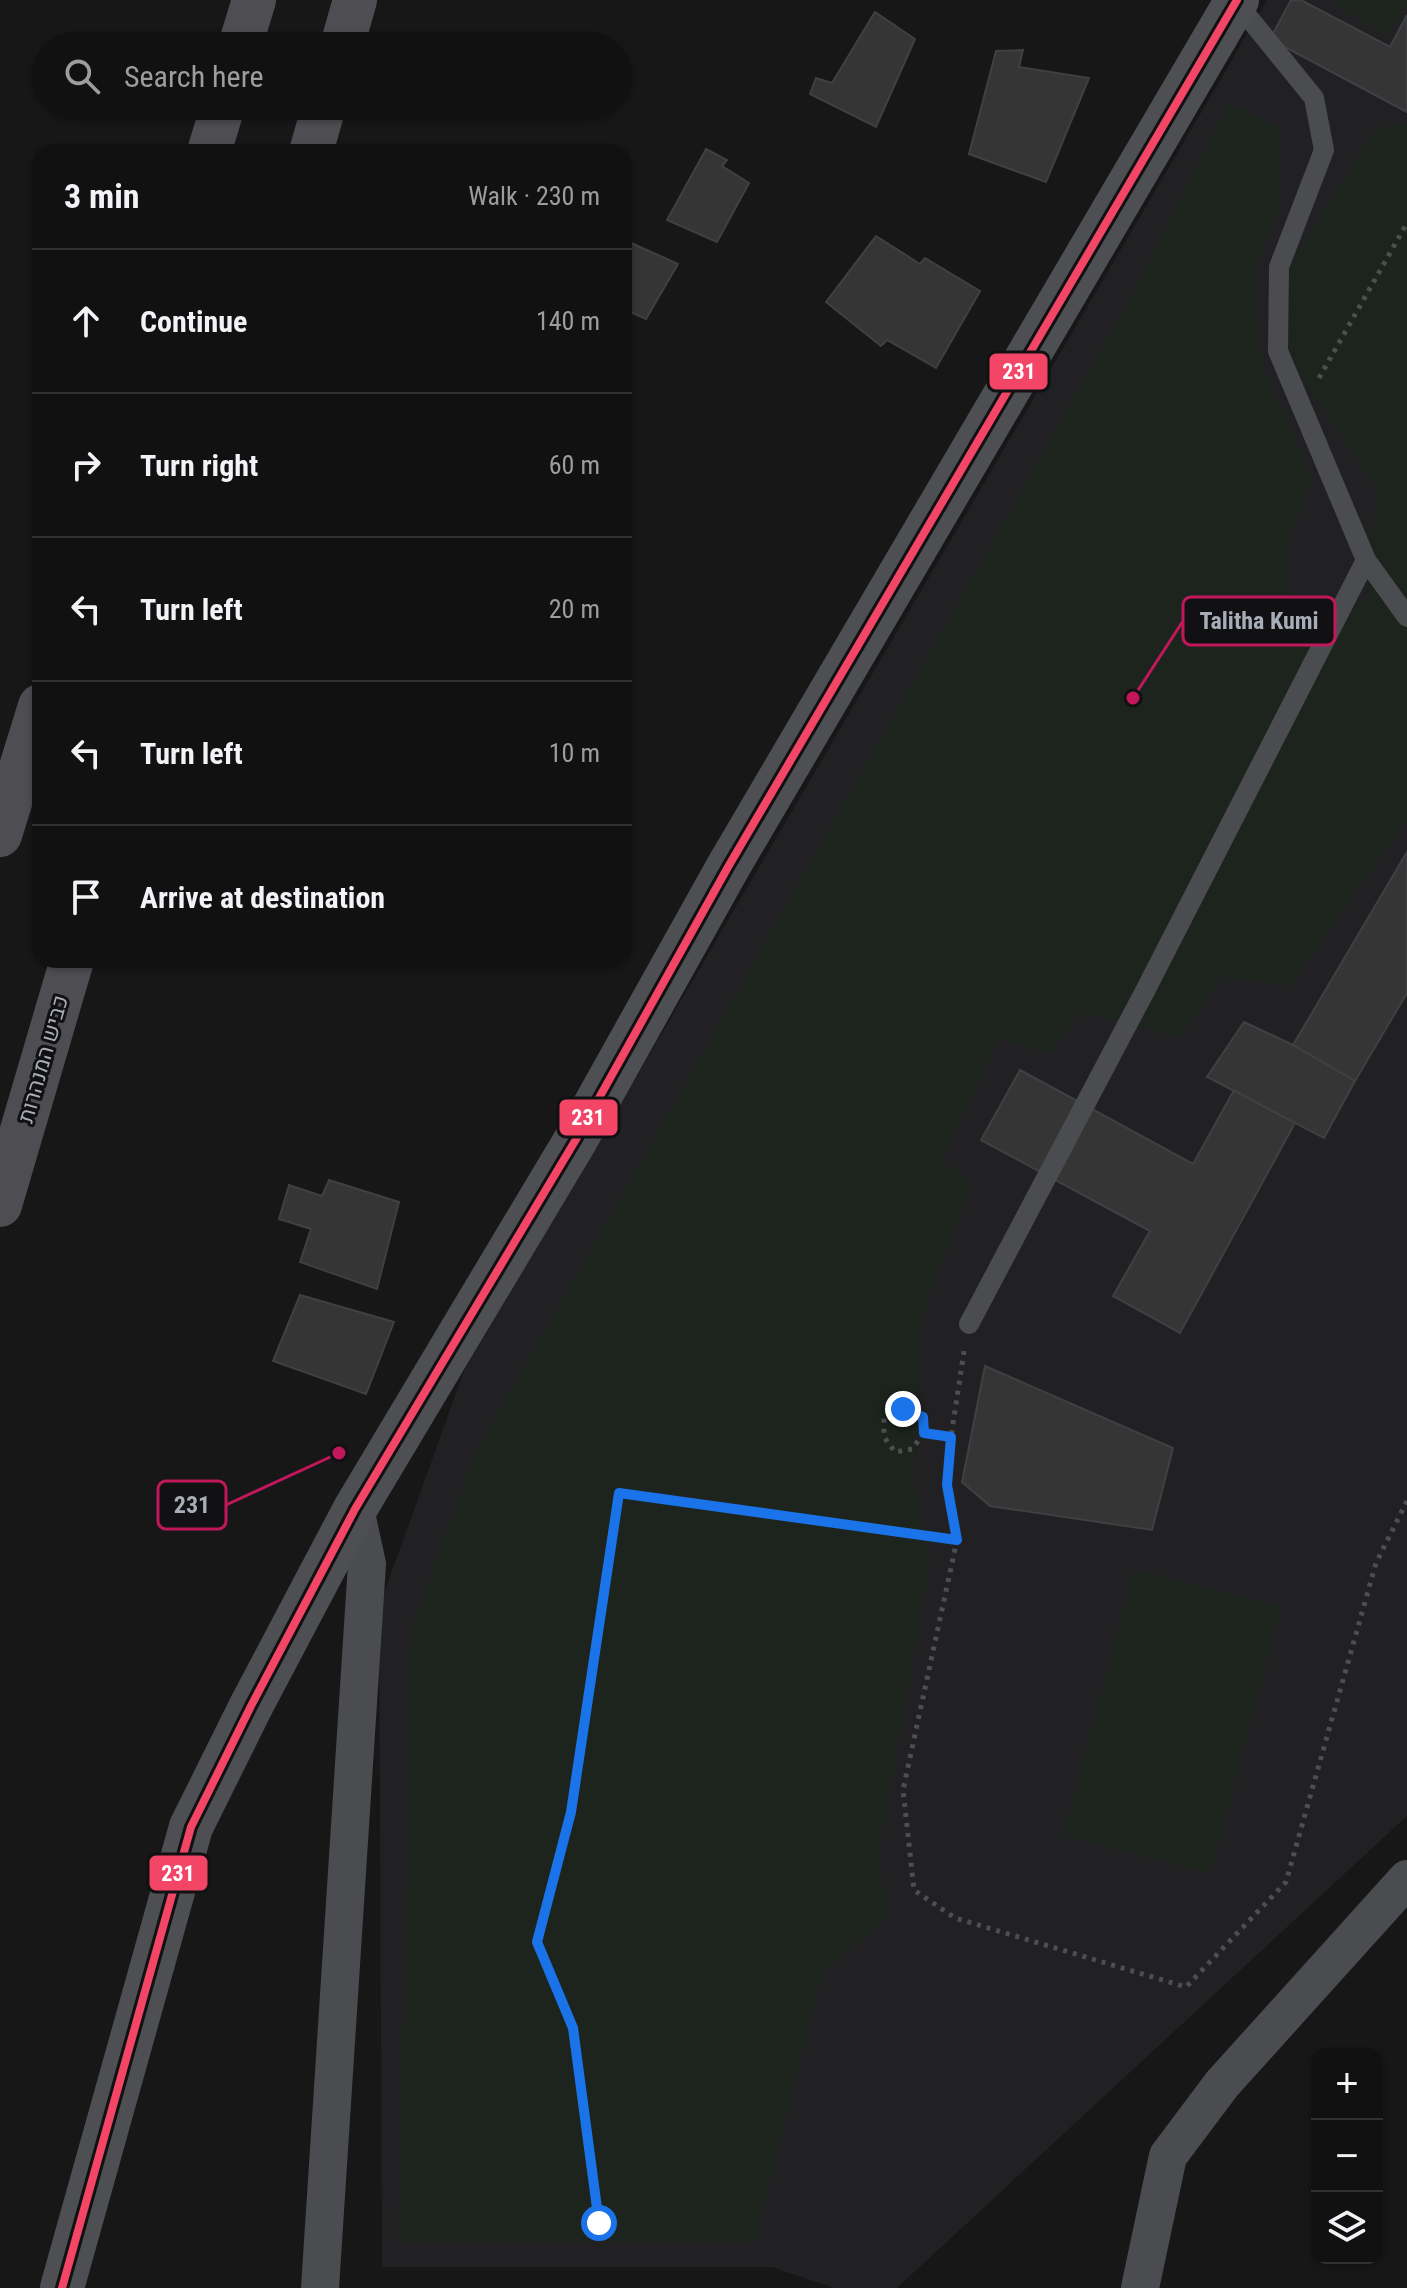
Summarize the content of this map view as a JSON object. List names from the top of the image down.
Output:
{
  "streets": {
    "highway": ["כביש המנהרות"]
  },
  "places": ["Talitha Kumi", "231"],
  "lines": ["transit line 231"],
  "page": {
    "search": "Search here",
    "heading": ["3 min", "Walk · 230 m"],
    "list": [
      ["Continue", "140 m"],
      ["Turn right", "60 m"],
      ["Turn left", "20 m"],
      ["Turn left", "10 m"],
      "Arrive at destination"
    ],
    "map_buttons": ["+", "−"]
  }
}
